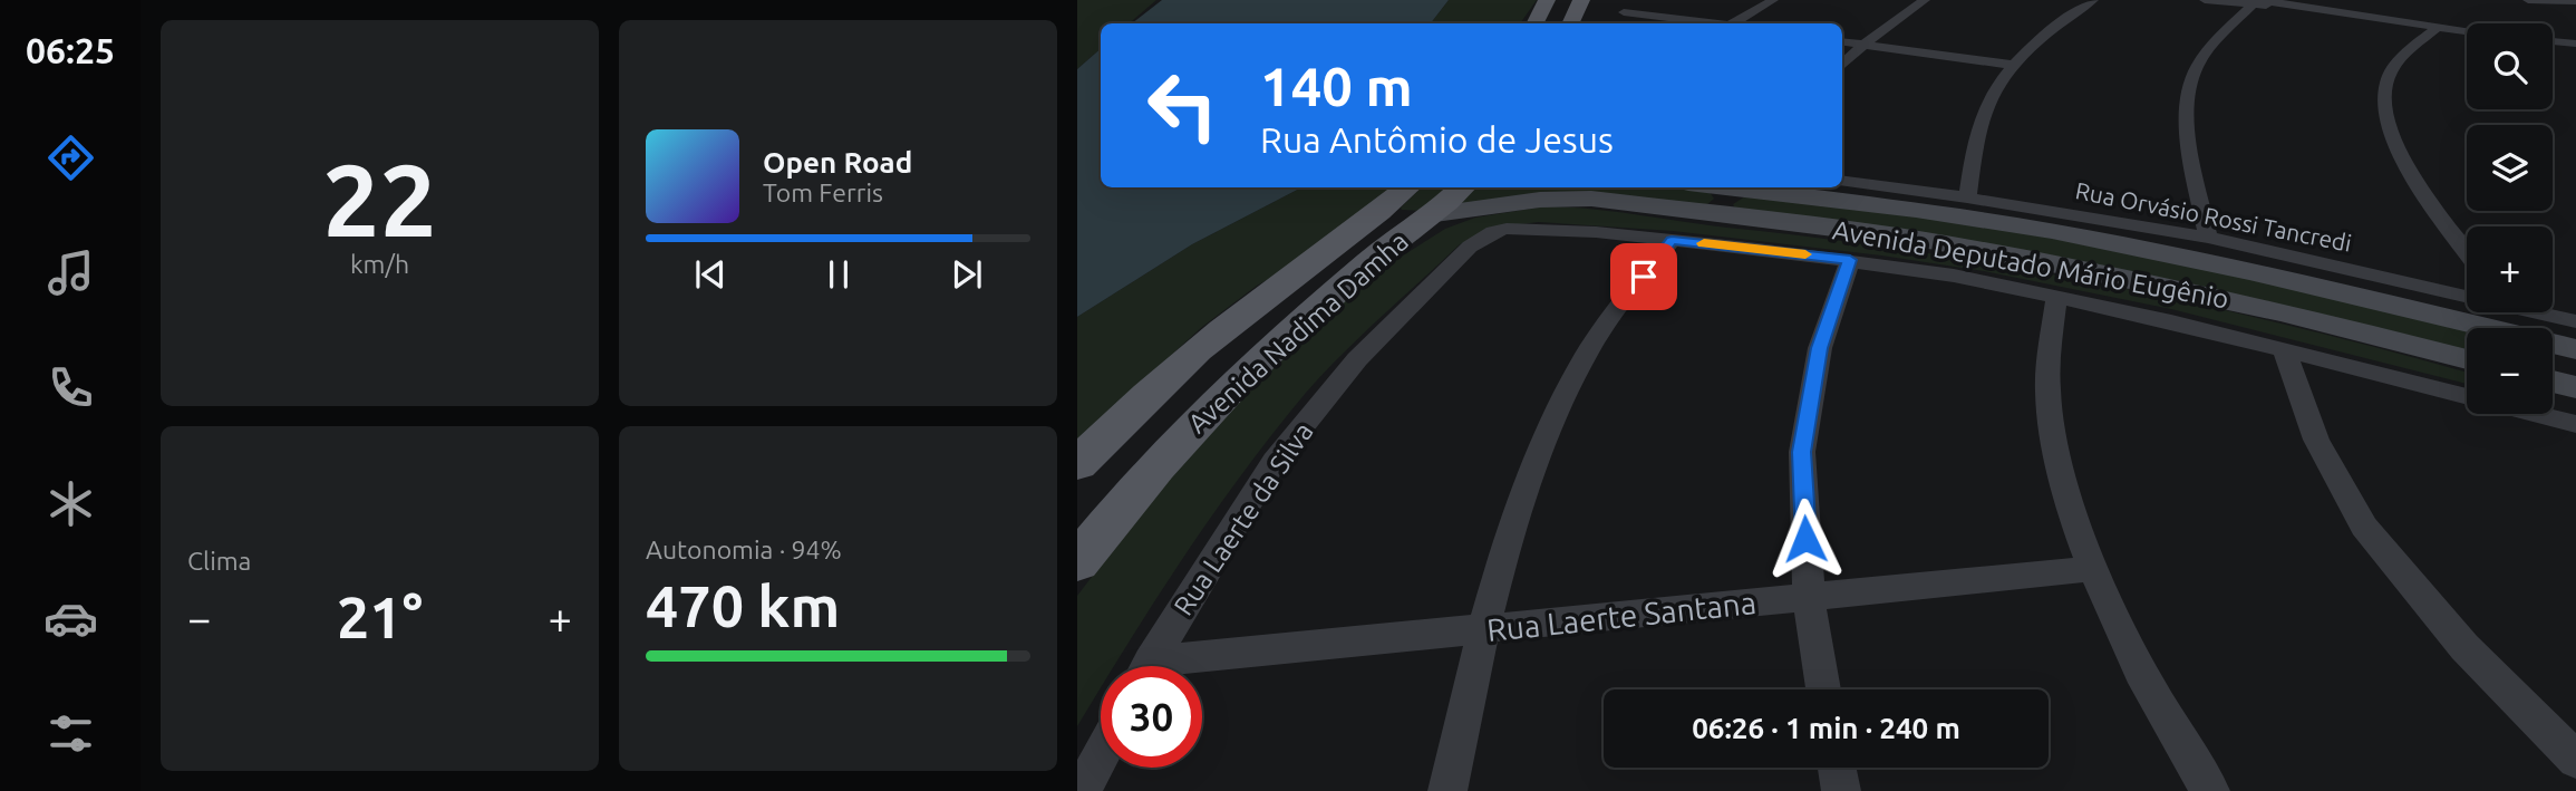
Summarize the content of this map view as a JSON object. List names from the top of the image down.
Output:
{
  "streets": {
    "main road": ["Avenida Nadima Damha"],
    "street": [
      "Rua Orvásio Rossi Tancredi",
      "Avenida Deputado Mário Eugênio",
      "Rua Laerte da Silva",
      "Rua Laerte Santana"
    ]
  },
  "crossings": [
    ["Avenida Deputado Mário Eugênio", "Avenida Nadima Damha"]
  ],
  "page": {
    "tabs": "06:25",
    "tile": [
      ["22", "km/h"],
      "Clima",
      ["Autonomia · 94%", "470 km"]
    ],
    "map_buttons": ["+", "−"],
    "turn": ["140 m", "Rua Antômio de Jesus"],
    "song": ["Open Road", "Tom Ferris"],
    "heat": ["−", "21°", "+"],
    "limit": "30",
    "trip": "06:26 · 1 min · 240 m"
  }
}
